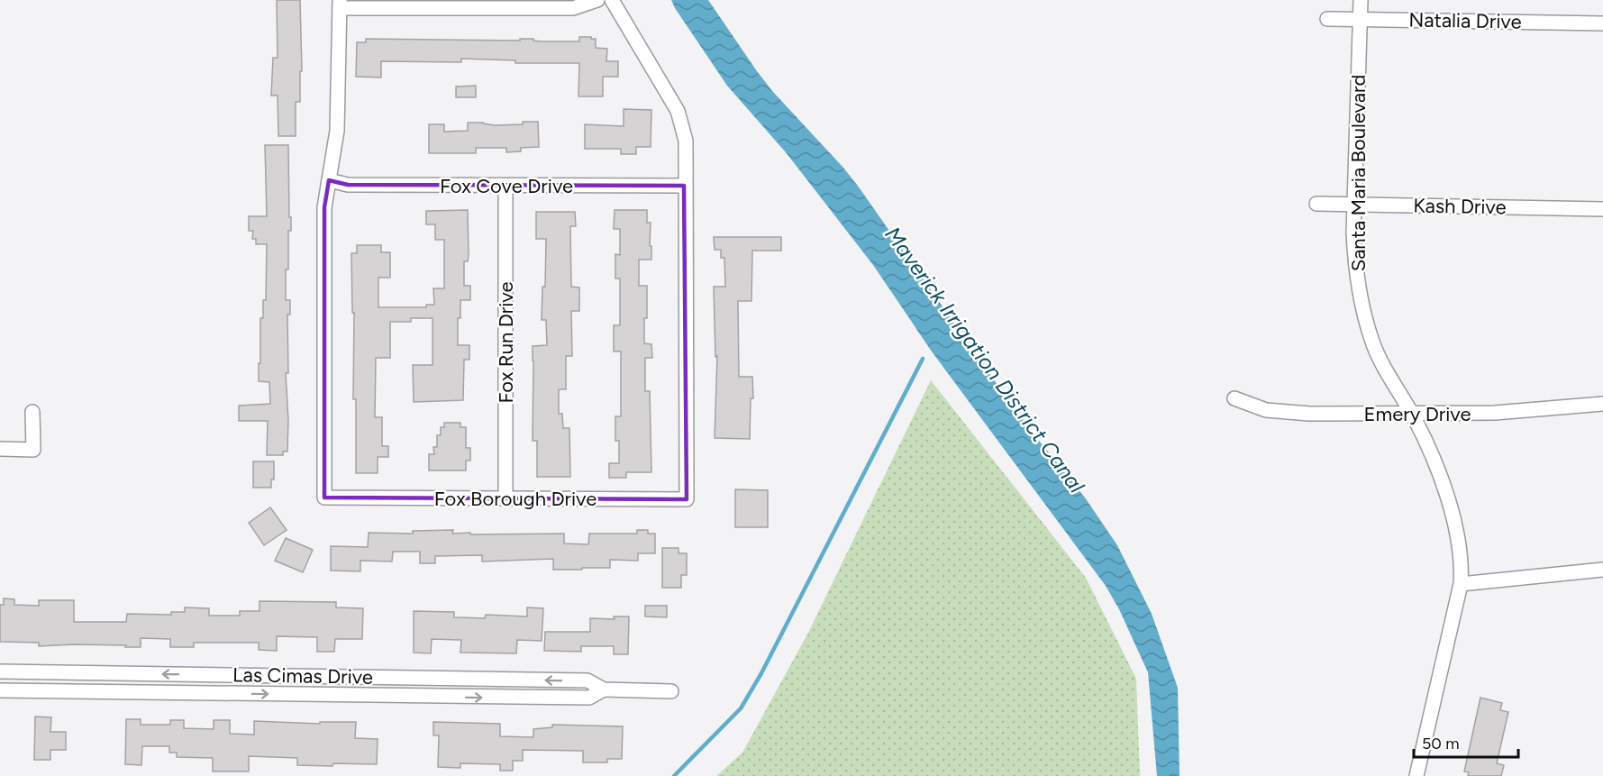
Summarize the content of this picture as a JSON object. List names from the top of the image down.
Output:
{
  "streets": {
    "street": [
      "Natalia Drive",
      "Santa Maria Boulevard",
      "Fox Cove Drive",
      "Kash Drive",
      "Fox Run Drive",
      "Emery Drive",
      "Fox Borough Drive",
      "Las Cimas Drive"
    ]
  },
  "crossings": [
    ["Natalia Drive", "Santa Maria Boulevard"],
    ["Santa Maria Boulevard", "Kash Drive"],
    ["Santa Maria Boulevard", "Emery Drive"],
    ["Fox Cove Drive", "Fox Run Drive"],
    ["Fox Cove Drive", "Fox Borough Drive"],
    ["Fox Run Drive", "Fox Borough Drive"]
  ],
  "water": ["Maverick Irrigation District Canal"],
  "scale_bar": "50 m"
}
